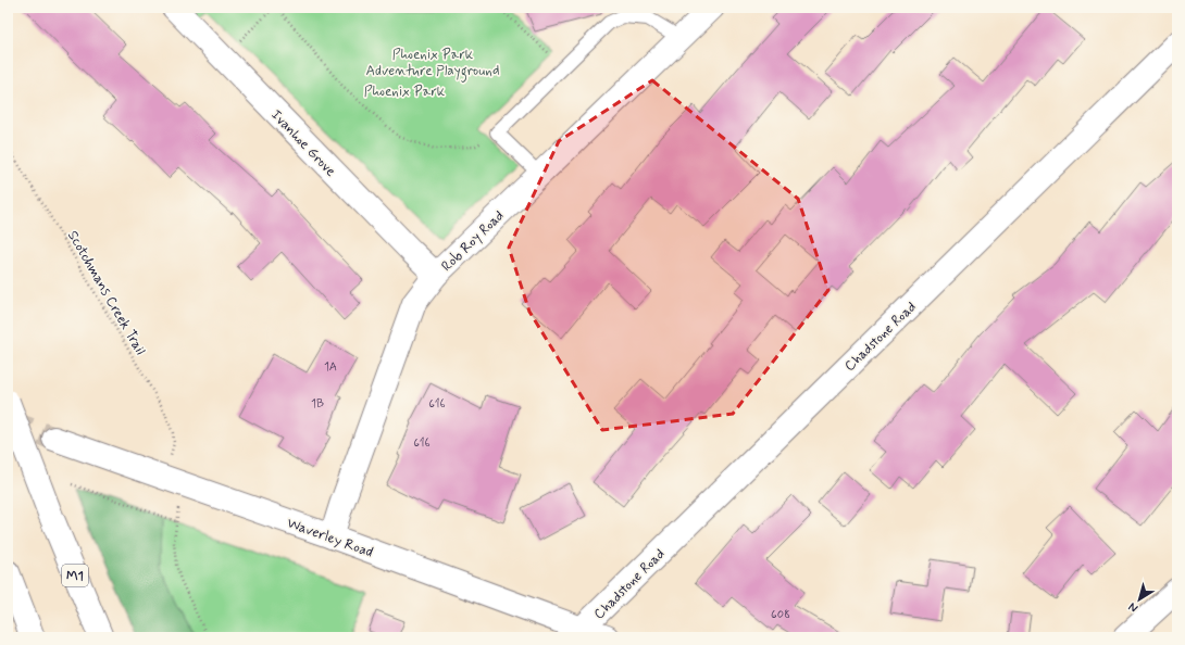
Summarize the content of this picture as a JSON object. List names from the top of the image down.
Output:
{
  "streets": {
    "main road": [
      "Ivanhoe Grove",
      "Rob Roy Road",
      "Chadstone Road",
      "Waverley Road",
      "M1"
    ],
    "path": ["Scotchmans Creek Trail"]
  },
  "crossings": [
    ["Ivanhoe Grove", "Rob Roy Road"],
    ["Rob Roy Road", "Waverley Road"],
    ["Chadstone Road", "Waverley Road"]
  ],
  "parks": ["Phoenix Park Adventure Playground", "Phoenix Park"],
  "house_numbers": [
    "1A",
    "1B",
    "616",
    "616",
    "608"
  ],
  "north": "bottom left"
}
